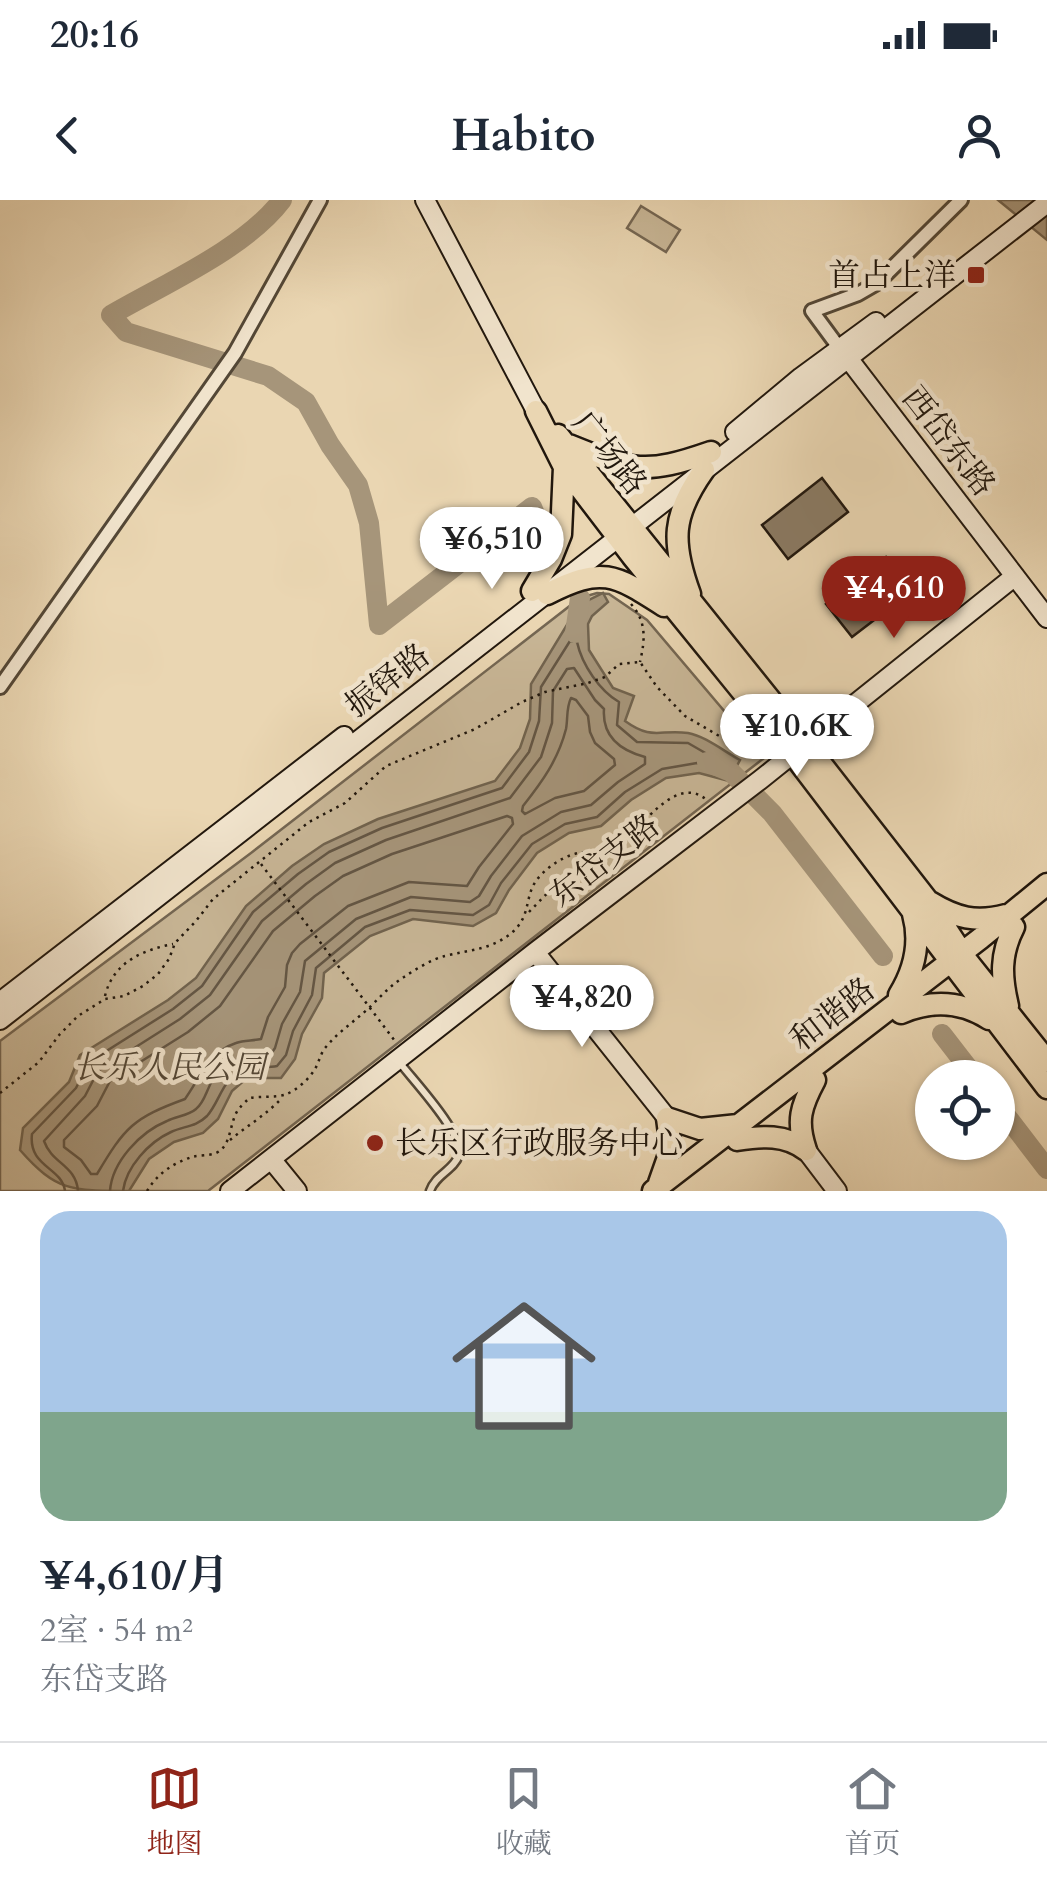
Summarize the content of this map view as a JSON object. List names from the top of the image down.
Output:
{
  "streets": {
    "main road": [
      "西岱东路",
      "广场路",
      "振铎路",
      "东岱支路",
      "和谐路"
    ]
  },
  "crossings": [
    ["西岱东路", "振铎路"],
    ["西岱东路", "东岱支路"],
    ["广场路", "振铎路"],
    ["广场路", "东岱支路"],
    ["广场路", "和谐路"]
  ],
  "parks": ["长乐人民公园"],
  "places": {
    "transit": ["首占上洋"],
    "other": ["长乐区行政服务中心"]
  },
  "page": {
    "status": "20:16",
    "header": "Habito",
    "price": [
      "¥6,510",
      "¥4,610",
      "¥10.6K",
      "¥4,820"
    ],
    "list": [
      {
        "name": "¥4,610/月",
        "note": "2室 · 54 m² · 东岱支路"
      }
    ],
    "tabs": ["地图", "收藏", "首页"]
  }
}
